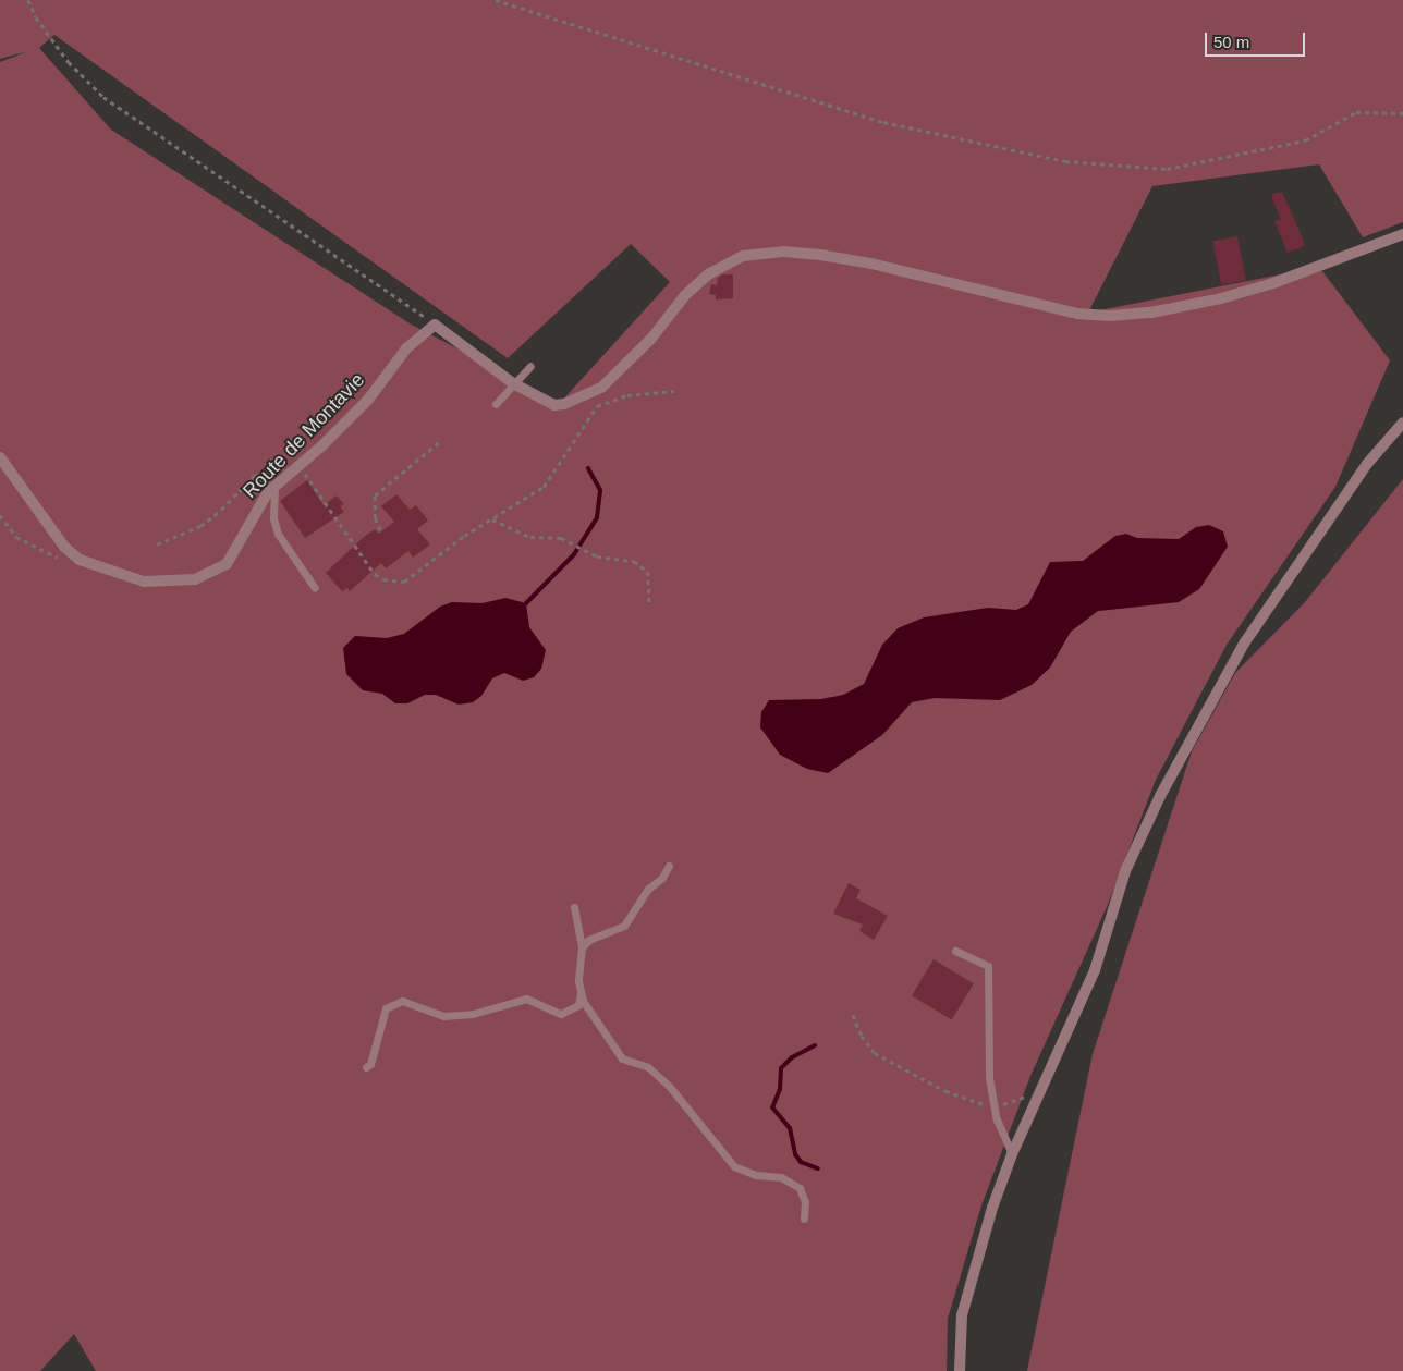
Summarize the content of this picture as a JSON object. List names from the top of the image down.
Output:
{
  "streets": {
    "street": ["Route de Montavie"]
  },
  "scale_bar": "50 m"
}
